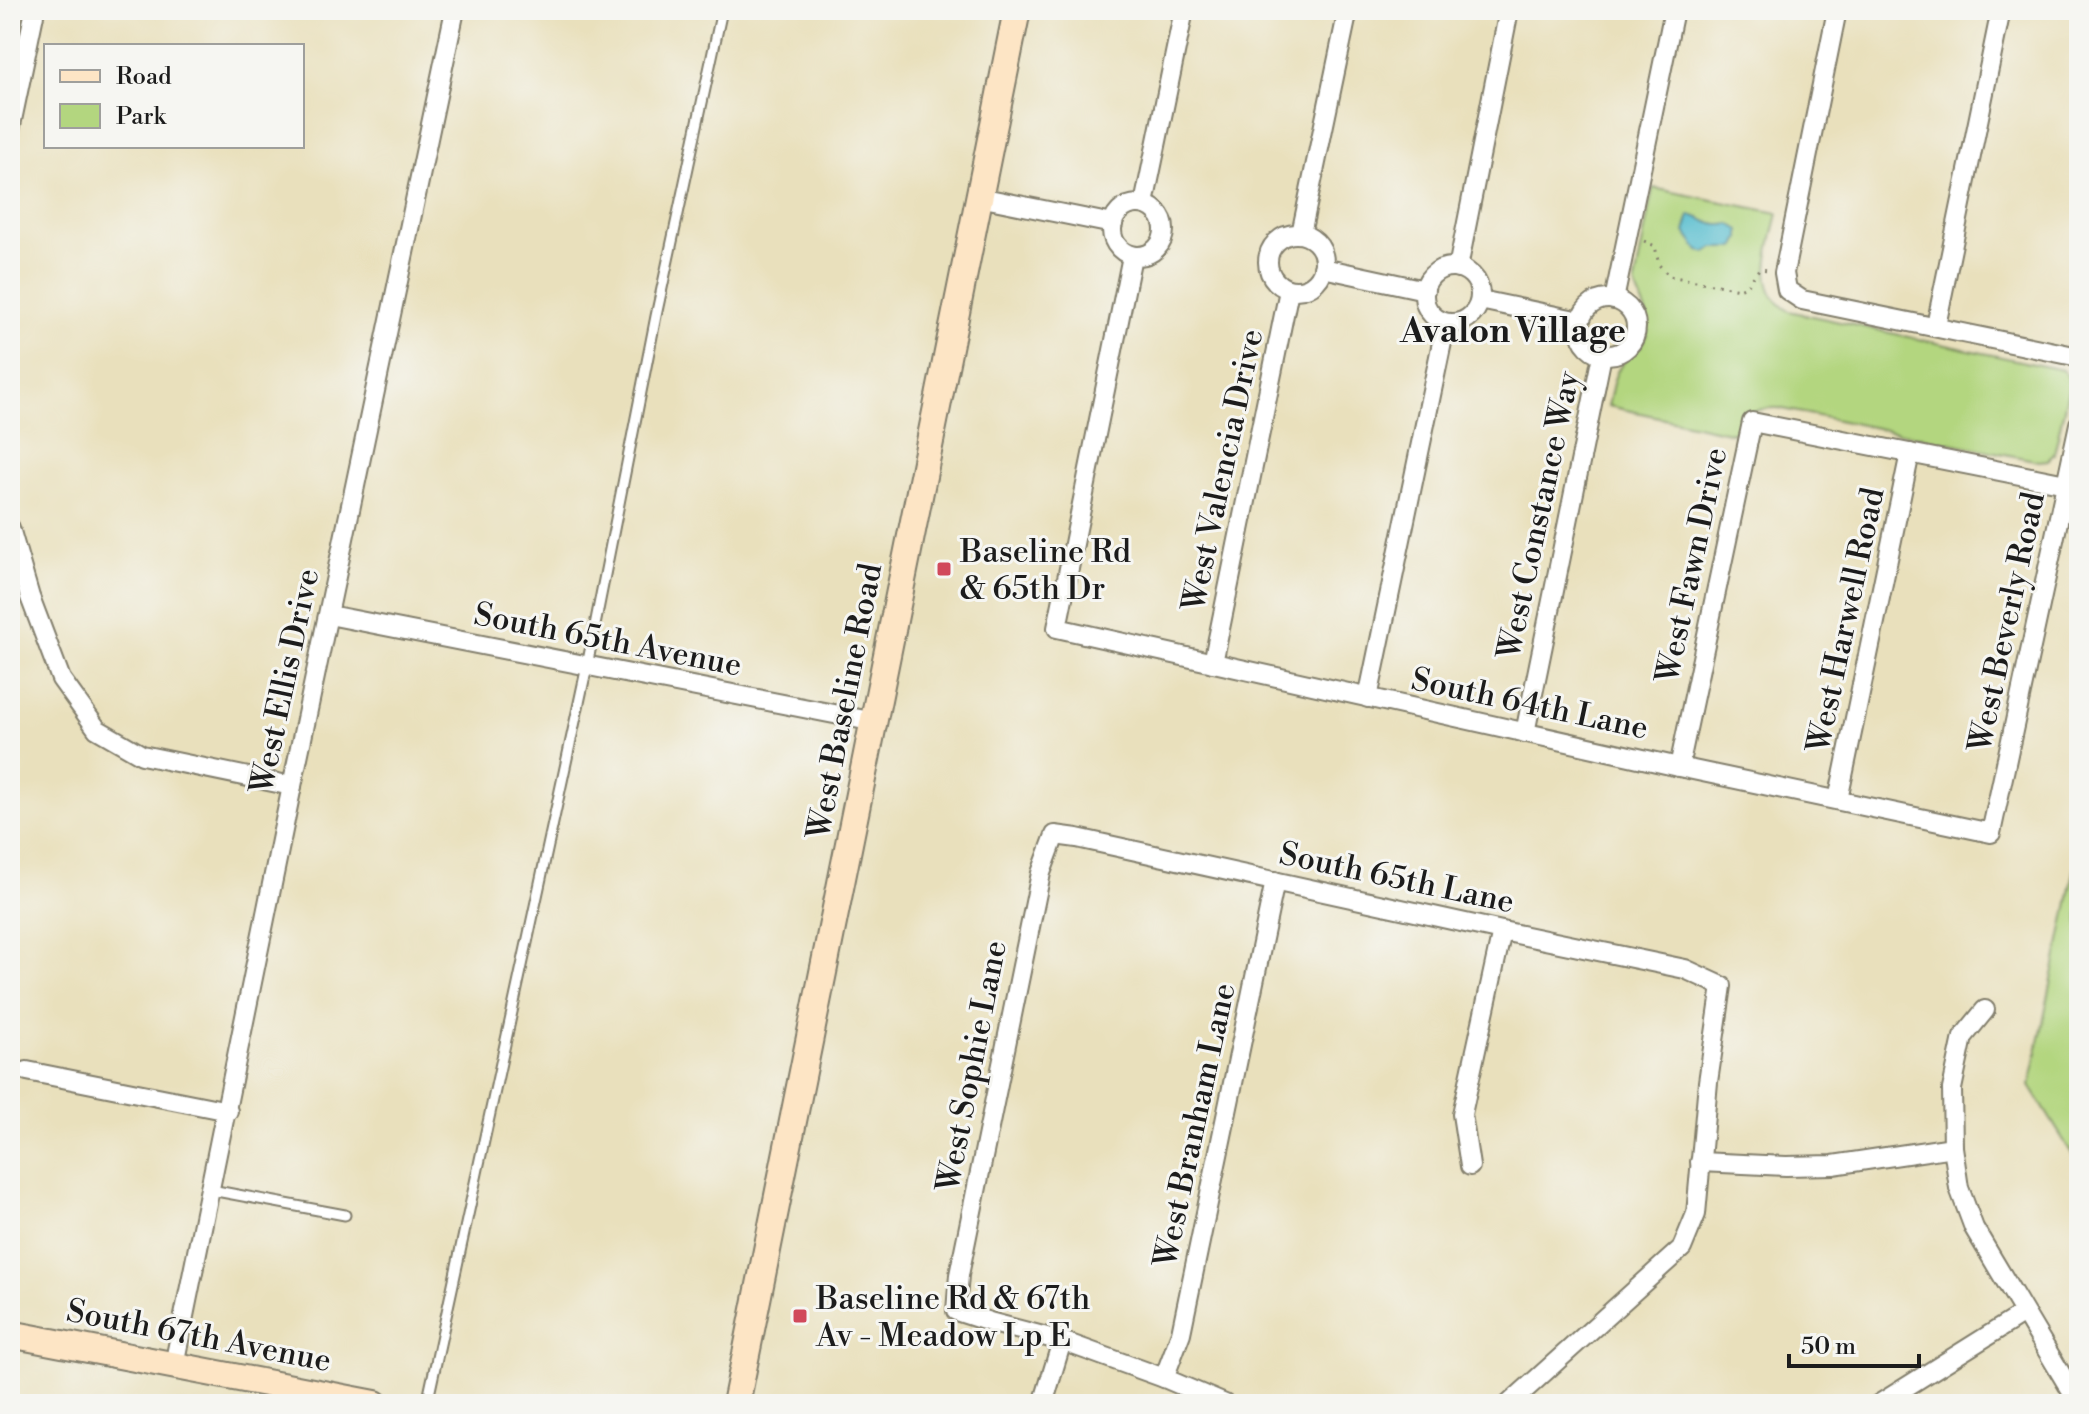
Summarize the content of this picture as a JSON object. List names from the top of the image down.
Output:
{
  "streets": {
    "main road": ["West Baseline Road", "South 67th Avenue"],
    "street": [
      "West Valencia Drive",
      "West Constance Way",
      "West Fawn Drive",
      "West Harwell Road",
      "West Beverly Road",
      "South 65th Avenue",
      "West Ellis Drive",
      "South 64th Lane",
      "South 65th Lane",
      "West Sophie Lane",
      "West Branham Lane"
    ]
  },
  "crossings": [
    ["West Valencia Drive", "South 64th Lane"],
    ["West Constance Way", "South 64th Lane"],
    ["West Fawn Drive", "West Harwell Road"],
    ["West Fawn Drive", "South 64th Lane"],
    ["West Harwell Road", "South 64th Lane"],
    ["West Beverly Road", "South 64th Lane"],
    ["South 65th Avenue", "West Ellis Drive"],
    ["South 65th Avenue", "West Baseline Road"],
    ["West Ellis Drive", "South 67th Avenue"],
    ["South 65th Lane", "West Sophie Lane"],
    ["South 65th Lane", "West Branham Lane"]
  ],
  "districts": ["Avalon Village"],
  "places": {
    "transit": ["Baseline Rd & 65th Dr", "Baseline Rd & 67th Av - Meadow Lp E"]
  },
  "legend": ["Road", "Park"],
  "scale_bar": "50 m"
}
